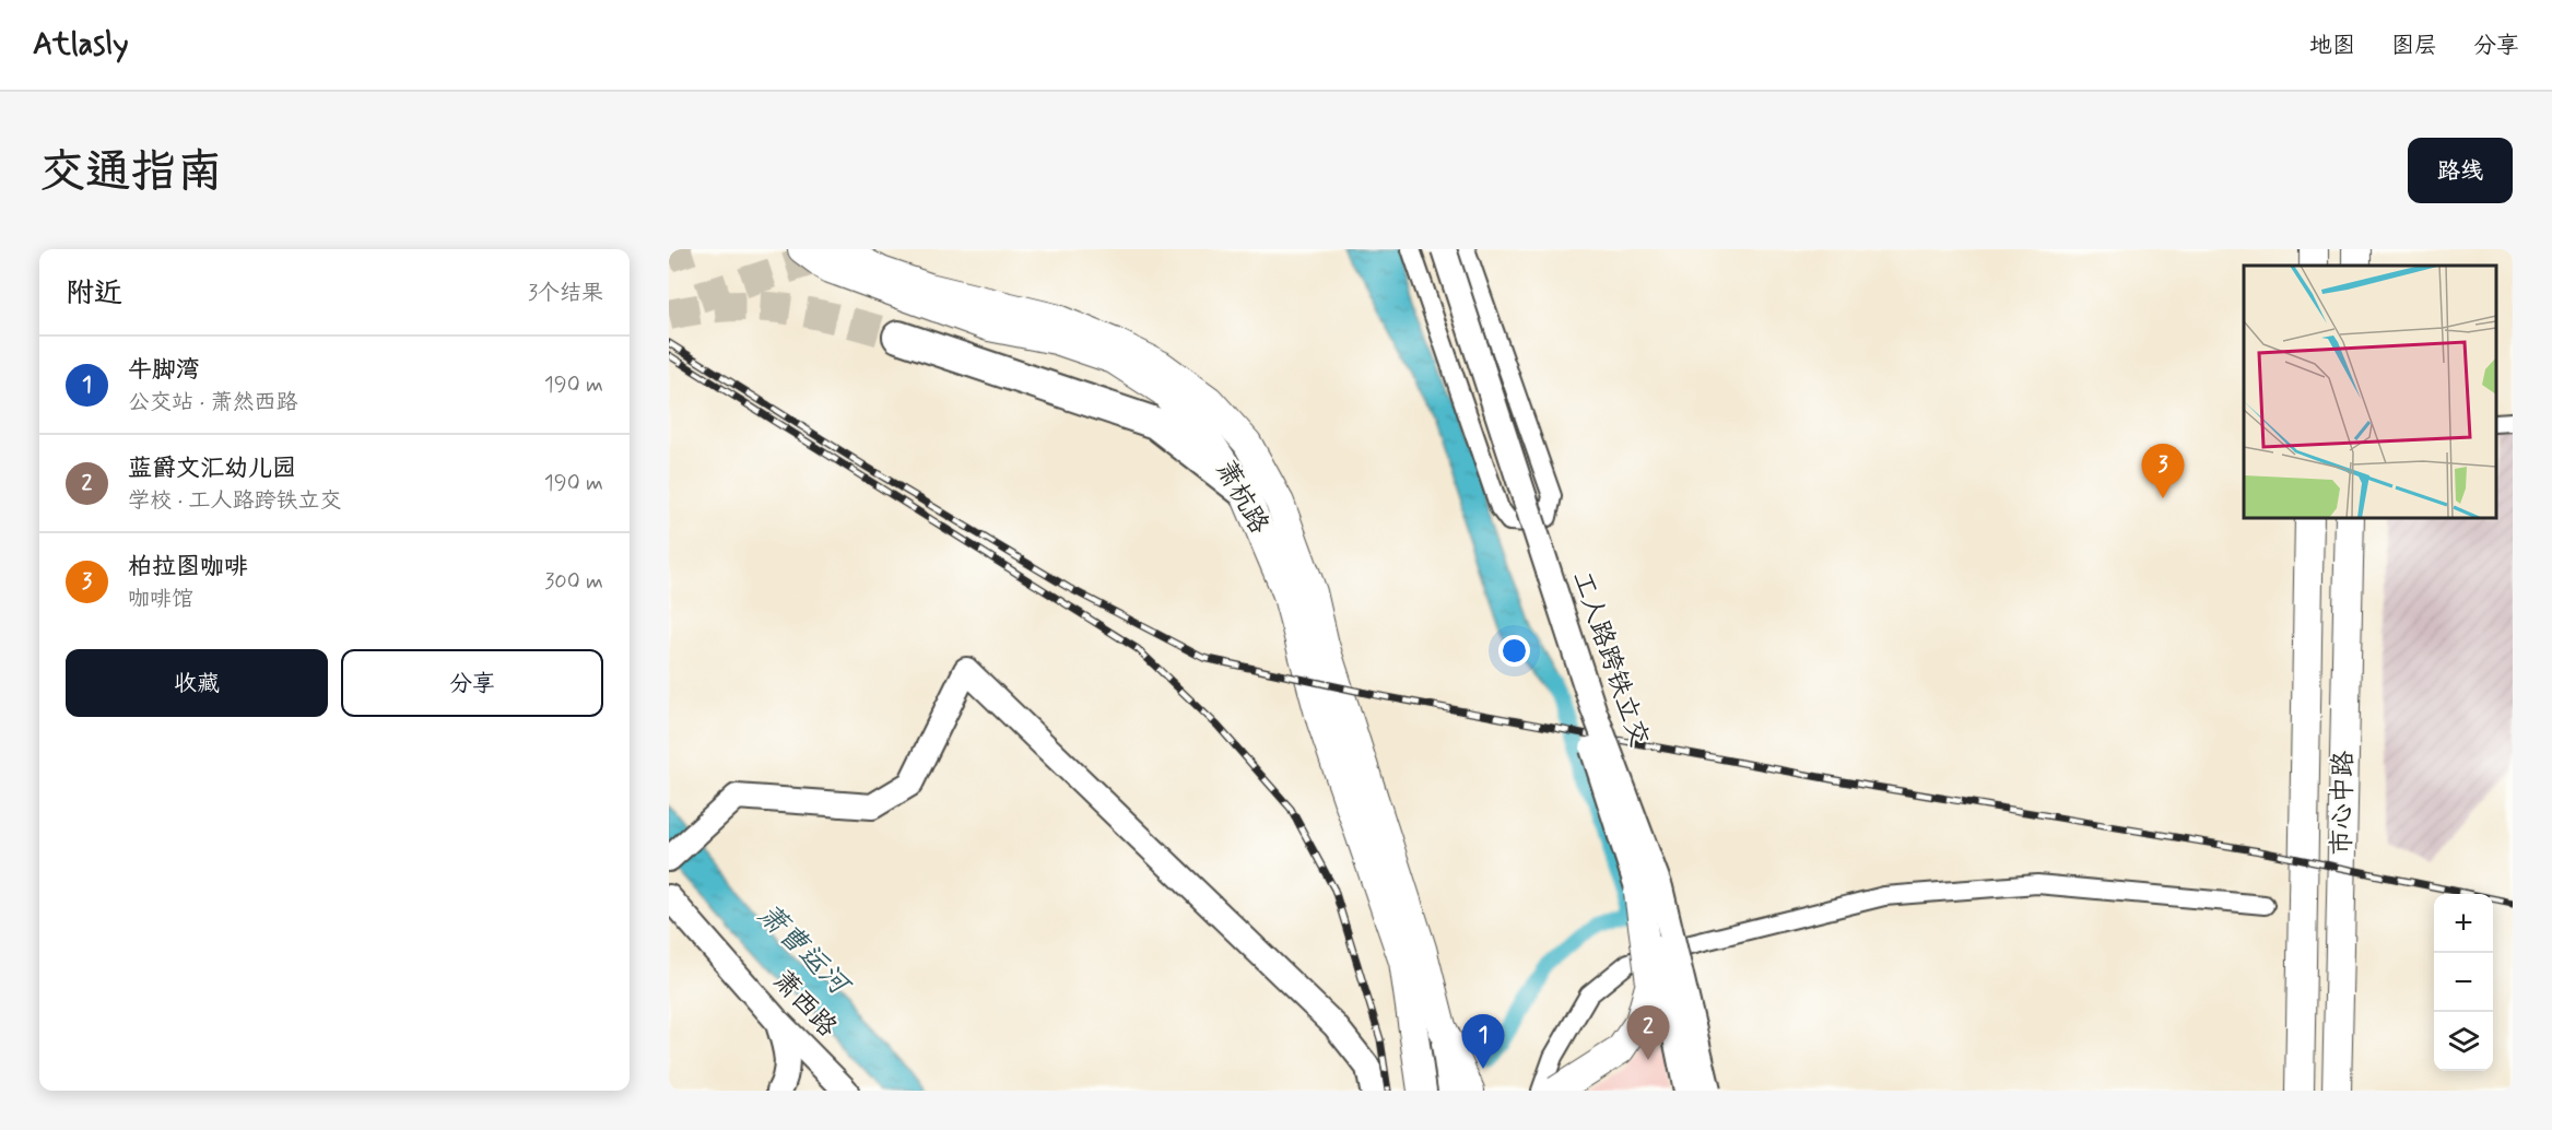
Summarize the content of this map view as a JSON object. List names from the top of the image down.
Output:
{
  "streets": {
    "main road": [
      "萧杭路",
      "工人路跨铁立交",
      "市心中路",
      "萧西路"
    ]
  },
  "water": ["萧曹运河"],
  "page": {
    "header": "Atlasly",
    "nav": ["地图", "图层", "分享"],
    "buttons": [
      "路线",
      ["收藏", "分享"]
    ],
    "title": "交通指南",
    "heading": ["附近", "3个结果"],
    "list": [
      {
        "mark": "1",
        "name": "牛脚湾",
        "note": "公交站 · 萧然西路",
        "value": "190 m"
      },
      {
        "mark": "2",
        "name": "蓝爵文汇幼儿园",
        "note": "学校 · 工人路跨铁立交",
        "value": "190 m"
      },
      {
        "mark": "3",
        "name": "柏拉图咖啡",
        "note": "咖啡馆",
        "value": "300 m"
      }
    ],
    "pins": ["3", "2", "1"],
    "map_buttons": ["+", "−"]
  }
}
